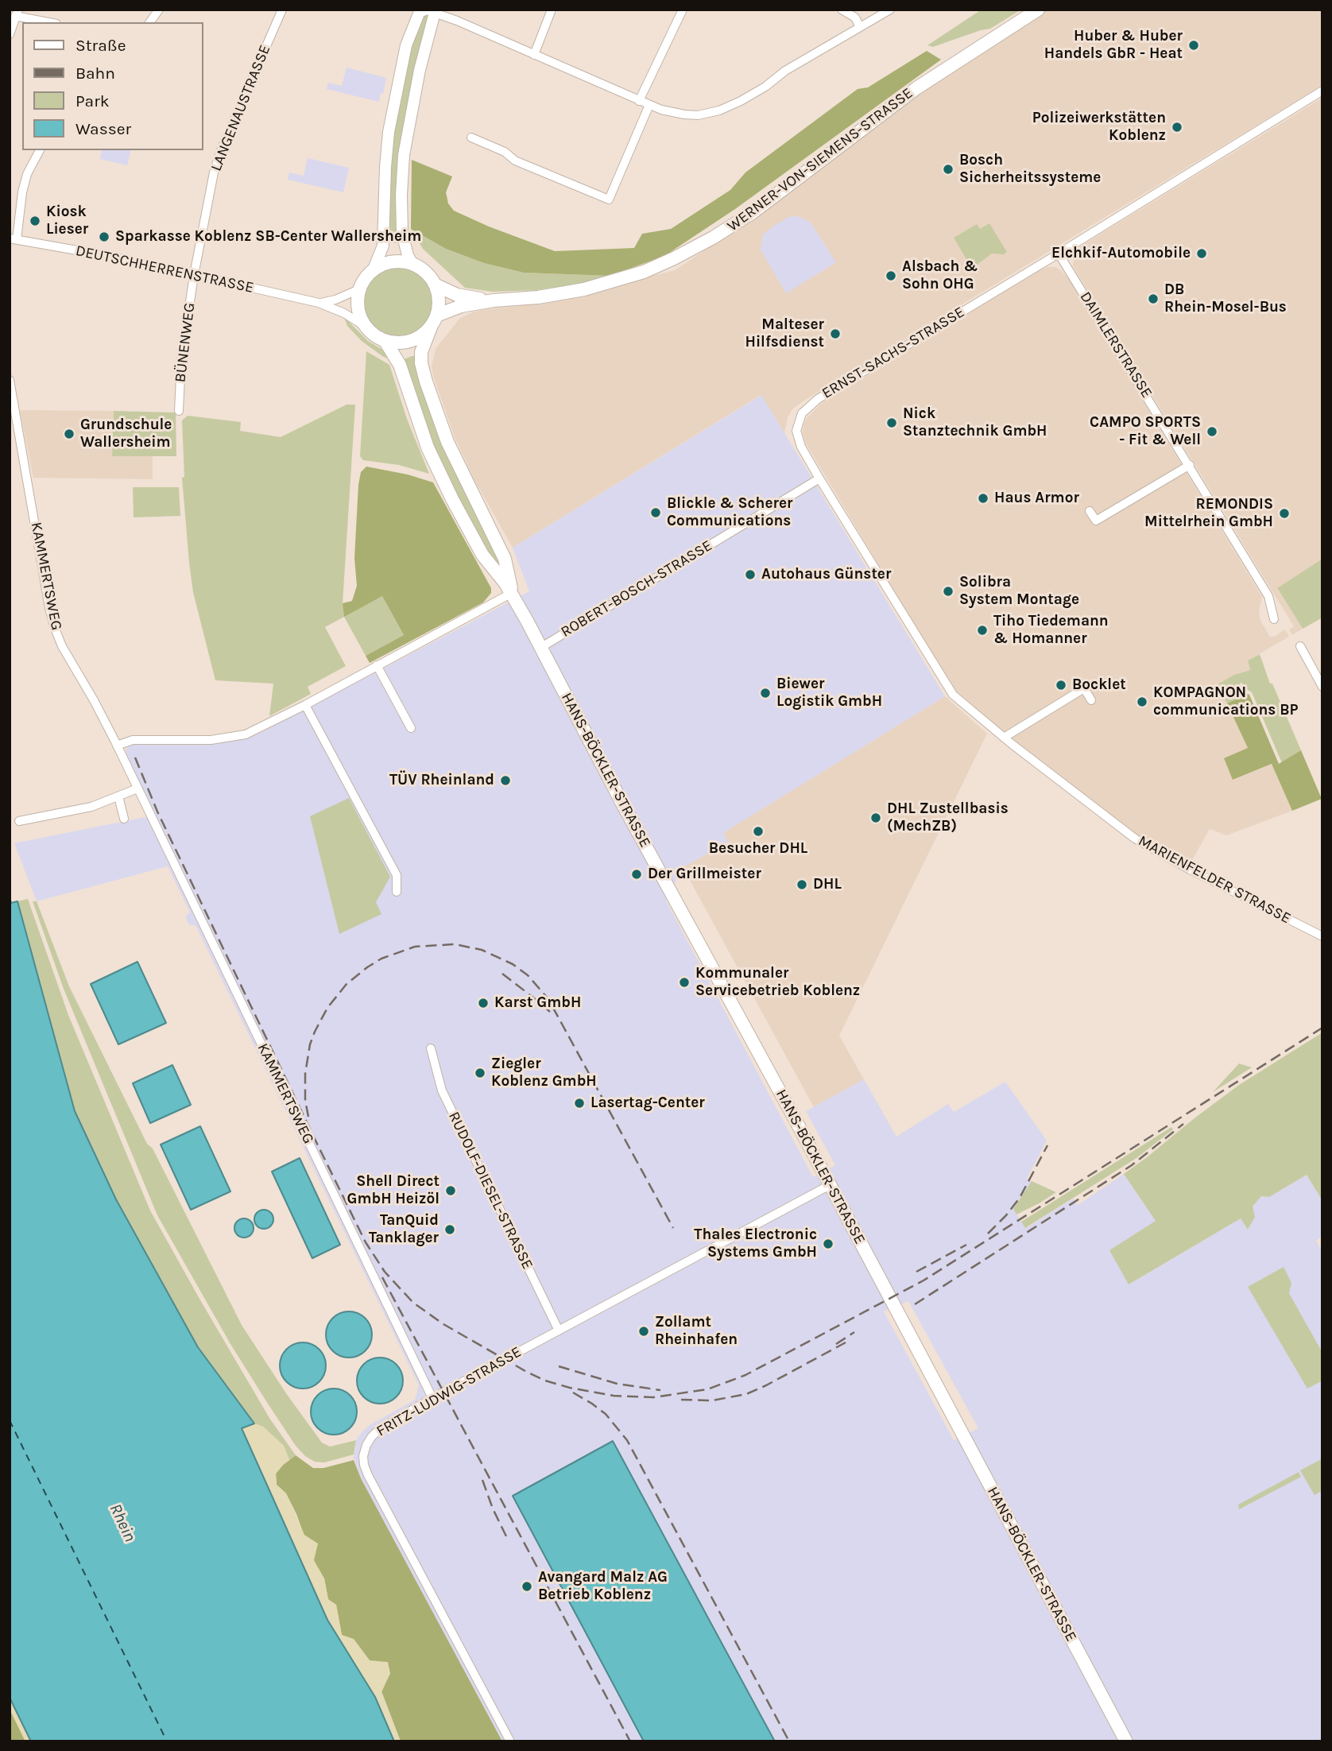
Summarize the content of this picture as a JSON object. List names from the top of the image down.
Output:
{
  "streets": {
    "main road": ["WERNER-VON-SIEMENS-STRASSE", "HANS-BÖCKLER-STRASSE"],
    "street": [
      "LANGENAUSTRASSE",
      "DEUTSCHHERRENSTRASSE",
      "BÜNENWEG",
      "DAIMLERSTRASSE",
      "ERNST-SACHS-STRASSE",
      "KAMMERTSWEG",
      "ROBERT-BOSCH-STRASSE",
      "MARIENFELDER STRASSE",
      "RUDOLF-DIESEL-STRASSE",
      "FRITZ-LUDWIG-STRASSE"
    ]
  },
  "crossings": [
    ["LANGENAUSTRASSE", "DEUTSCHHERRENSTRASSE"],
    ["LANGENAUSTRASSE", "BÜNENWEG"],
    ["WERNER-VON-SIEMENS-STRASSE", "DEUTSCHHERRENSTRASSE"],
    ["WERNER-VON-SIEMENS-STRASSE", "HANS-BÖCKLER-STRASSE"],
    ["DEUTSCHHERRENSTRASSE", "BÜNENWEG"],
    ["DEUTSCHHERRENSTRASSE", "HANS-BÖCKLER-STRASSE"],
    ["DAIMLERSTRASSE", "ERNST-SACHS-STRASSE"],
    ["ERNST-SACHS-STRASSE", "ROBERT-BOSCH-STRASSE"],
    ["ERNST-SACHS-STRASSE", "MARIENFELDER STRASSE"],
    ["KAMMERTSWEG", "FRITZ-LUDWIG-STRASSE"],
    ["ROBERT-BOSCH-STRASSE", "HANS-BÖCKLER-STRASSE"],
    ["HANS-BÖCKLER-STRASSE", "FRITZ-LUDWIG-STRASSE"],
    ["RUDOLF-DIESEL-STRASSE", "FRITZ-LUDWIG-STRASSE"]
  ],
  "water": ["Rhein"],
  "places": [
    "Huber & Huber Handels GbR - Heat",
    "Polizeiwerkstätten Koblenz",
    "Bosch Sicherheitssysteme",
    "Kiosk Lieser",
    "Sparkasse Koblenz SB-Center Wallersheim",
    "Elchkif-Automobile",
    "Alsbach & Sohn OHG",
    "DB Rhein-Mosel-Bus",
    "Malteser Hilfsdienst",
    "Nick Stanztechnik GmbH",
    "CAMPO SPORTS - Fit & Well",
    "Grundschule Wallersheim",
    "Haus Armor",
    "Blickle & Scherer Communications",
    "REMONDIS Mittelrhein GmbH",
    "Autohaus Günster",
    "Solibra System Montage",
    "Tiho Tiedemann & Homanner",
    "Bocklet",
    "Biewer Logistik GmbH",
    "KOMPAGNON communications BP",
    "TÜV Rheinland",
    "DHL Zustellbasis (MechZB)",
    "Besucher DHL",
    "Der Grillmeister",
    "DHL",
    "Kommunaler Servicebetrieb Koblenz",
    "Karst GmbH",
    "Ziegler Koblenz GmbH",
    "Lasertag-Center",
    "Shell Direct GmbH Heizöl",
    "TanQuid Tanklager",
    "Thales Electronic Systems GmbH",
    "Zollamt Rheinhafen",
    "Avangard Malz AG Betrieb Koblenz"
  ],
  "legend": [
    "Straße",
    "Bahn",
    "Park",
    "Wasser"
  ]
}
